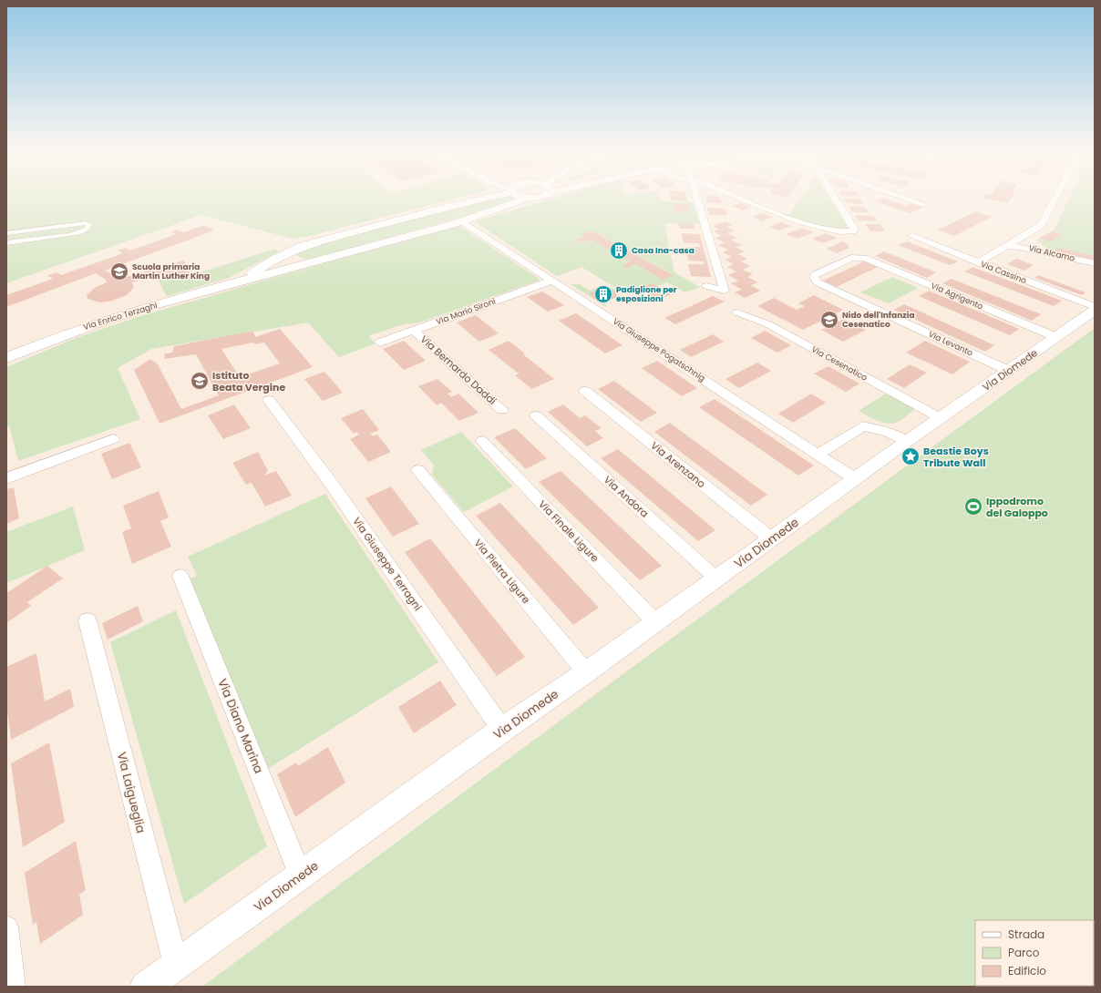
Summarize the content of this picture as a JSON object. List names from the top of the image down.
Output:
{
  "streets": {
    "street": [
      "Via Alcamo",
      "Via Cassino",
      "Via Agrigento",
      "Via Mario Sironi",
      "Via Enrico Terzaghi",
      "Via Levanto",
      "Via Giuseppe Pogatschnig",
      "Via Cesenatico",
      "Via Bernardo Daddi",
      "Via Diomede",
      "Via Arenzano",
      "Via Andora",
      "Via Finale Ligure",
      "Via Giuseppe Terragni",
      "Via Pietra Ligure",
      "Via Diano Marina",
      "Via Laigueglia"
    ]
  },
  "crossings": [
    ["Via Cassino", "Via Diomede"],
    ["Via Agrigento", "Via Levanto"],
    ["Via Agrigento", "Via Diomede"],
    ["Via Mario Sironi", "Via Giuseppe Pogatschnig"],
    ["Via Mario Sironi", "Via Bernardo Daddi"],
    ["Via Levanto", "Via Diomede"],
    ["Via Giuseppe Pogatschnig", "Via Diomede"],
    ["Via Cesenatico", "Via Diomede"],
    ["Via Diomede", "Via Arenzano"],
    ["Via Diomede", "Via Andora"],
    ["Via Diomede", "Via Finale Ligure"],
    ["Via Diomede", "Via Giuseppe Terragni"],
    ["Via Diomede", "Via Pietra Ligure"],
    ["Via Diomede", "Via Diano Marina"],
    ["Via Diomede", "Via Laigueglia"]
  ],
  "places": {
    "building": ["Casa Ina-casa", "Padiglione per esposizioni"],
    "school or university": ["Scuola primaria Martin Luther King", "Nido dell'Infanzia Cesenatico", "Istituto Beata Vergine"],
    "place": ["Beastie Boys Tribute Wall"],
    "sports": ["Ippodromo del Galoppo"]
  },
  "legend": ["Strada", "Parco", "Edificio"]
}
